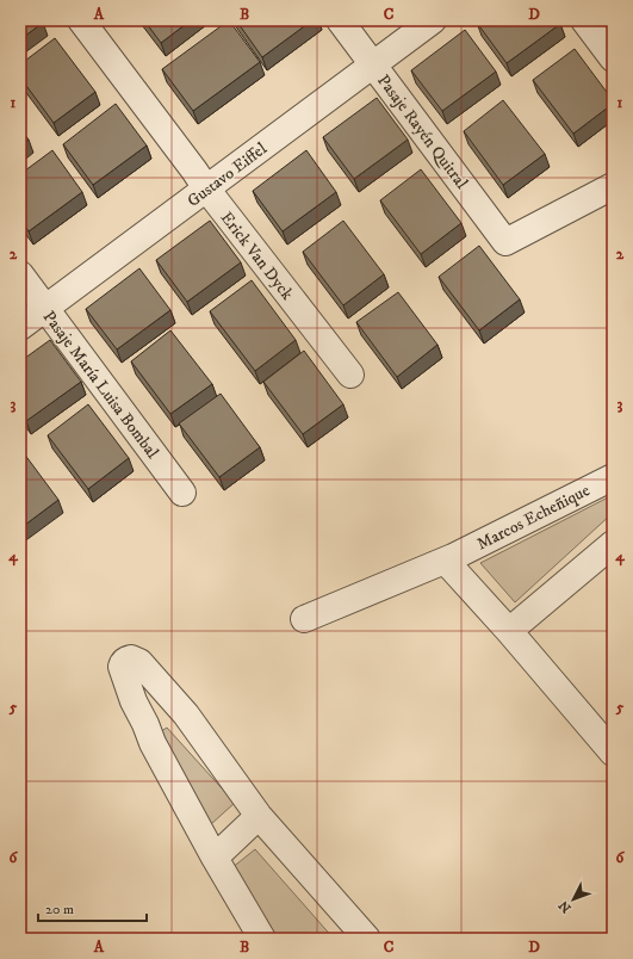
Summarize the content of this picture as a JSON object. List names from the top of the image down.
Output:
{
  "streets": {
    "street": [
      "Pasaje Rayén Quitral",
      "Gustavo Eiffel",
      "Erick Van Dyck",
      "Pasaje María Luisa Bombal",
      "Marcos Echeñique"
    ]
  },
  "crossings": [
    ["Pasaje Rayén Quitral", "Gustavo Eiffel"],
    ["Gustavo Eiffel", "Erick Van Dyck"],
    ["Gustavo Eiffel", "Pasaje María Luisa Bombal"]
  ],
  "scale_bar": "20 m",
  "north": "bottom left",
  "grid": {
    "columns": [
      "A",
      "B",
      "C",
      "D"
    ],
    "rows": [
      "1",
      "2",
      "3",
      "4",
      "5",
      "6"
    ]
  }
}
